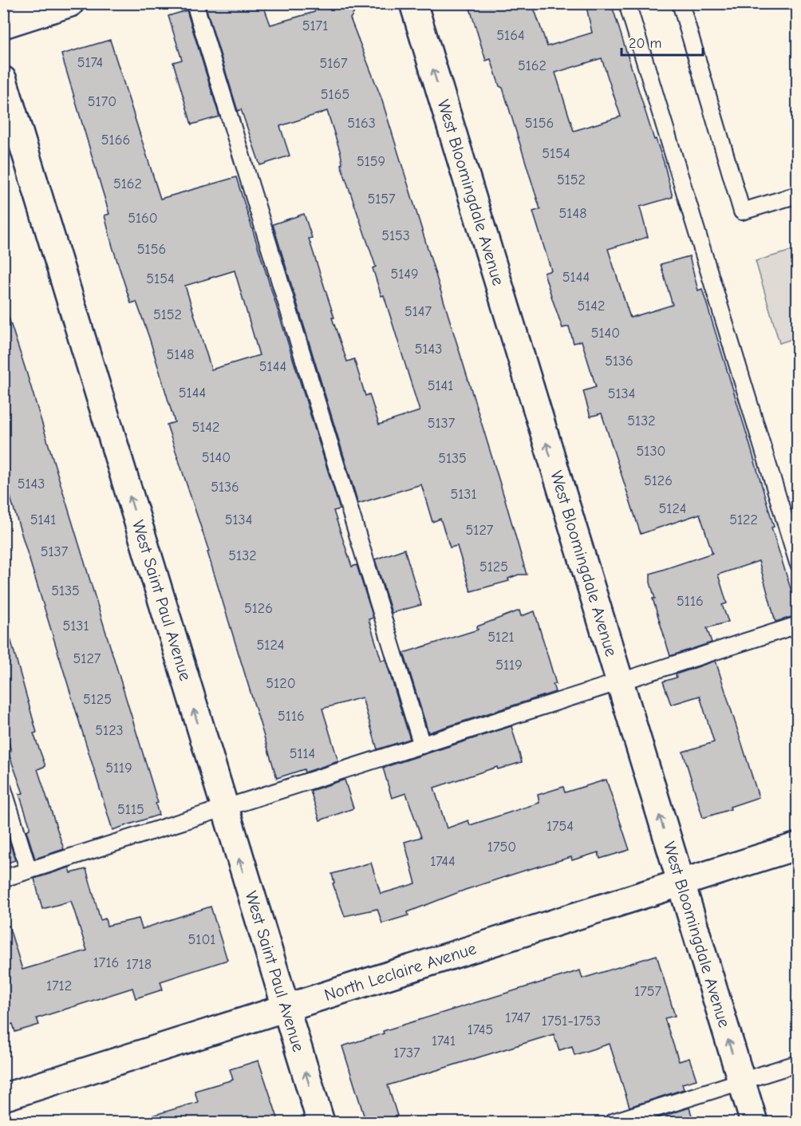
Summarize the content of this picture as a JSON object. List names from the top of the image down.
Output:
{
  "streets": {
    "street": ["West Bloomingdale Avenue", "West Saint Paul Avenue", "North Leclaire Avenue"]
  },
  "crossings": [
    ["West Bloomingdale Avenue", "North Leclaire Avenue"],
    ["West Saint Paul Avenue", "North Leclaire Avenue"]
  ],
  "one_way": ["West Bloomingdale Avenue", "West Saint Paul Avenue"],
  "house_numbers": [
    "5171",
    "5164",
    "5174",
    "5167",
    "5162",
    "5165",
    "5170",
    "5163",
    "5156",
    "5166",
    "5154",
    "5159",
    "5152",
    "5162",
    "5157",
    "5148",
    "5160",
    "5153",
    "5156",
    "5149",
    "5144",
    "5154",
    "5142",
    "5147",
    "5152",
    "5140",
    "5143",
    "5148",
    "5136",
    "5144",
    "5141",
    "5144",
    "5134",
    "5132",
    "5137",
    "5142",
    "5130",
    "5140",
    "5135",
    "5126",
    "5143",
    "5136",
    "5131",
    "5124",
    "5141",
    "5134",
    "5122",
    "5127",
    "5137",
    "5132",
    "5125",
    "5135",
    "5116",
    "5126",
    "5131",
    "5121",
    "5124",
    "5127",
    "5119",
    "5120",
    "5125",
    "5116",
    "5123",
    "5114",
    "5119",
    "5115",
    "1754",
    "1750",
    "1744",
    "5101",
    "1716",
    "1718",
    "1712",
    "1757",
    "1747",
    "1751-1753",
    "1745",
    "1741",
    "1737"
  ],
  "scale_bar": "20 m"
}
